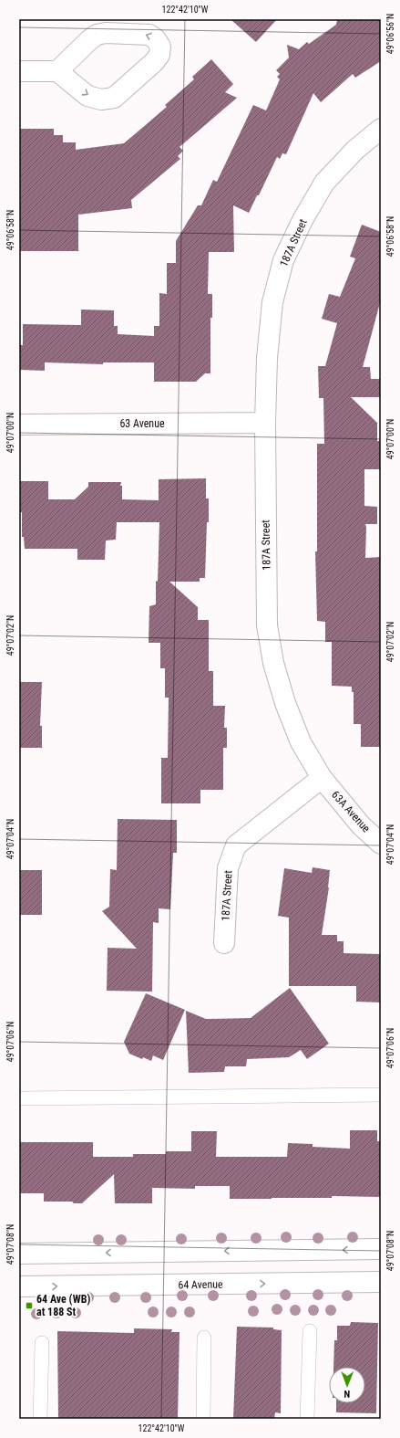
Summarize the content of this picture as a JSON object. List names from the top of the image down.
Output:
{
  "streets": {
    "street": [
      "187A Street",
      "63 Avenue",
      "63A Avenue",
      "64 Avenue"
    ]
  },
  "crossings": [
    ["187A Street", "63 Avenue"],
    ["187A Street", "63A Avenue"]
  ],
  "places": {
    "transit": ["64 Ave (WB) at 188 St"]
  },
  "north": "bottom",
  "coordinates": [
    "122°42'10\"W",
    "49°06'56\"N",
    "49°06'58\"N",
    "49°07'00\"N",
    "49°07'02\"N",
    "49°07'04\"N",
    "49°07'06\"N",
    "49°07'08\"N"
  ]
}
